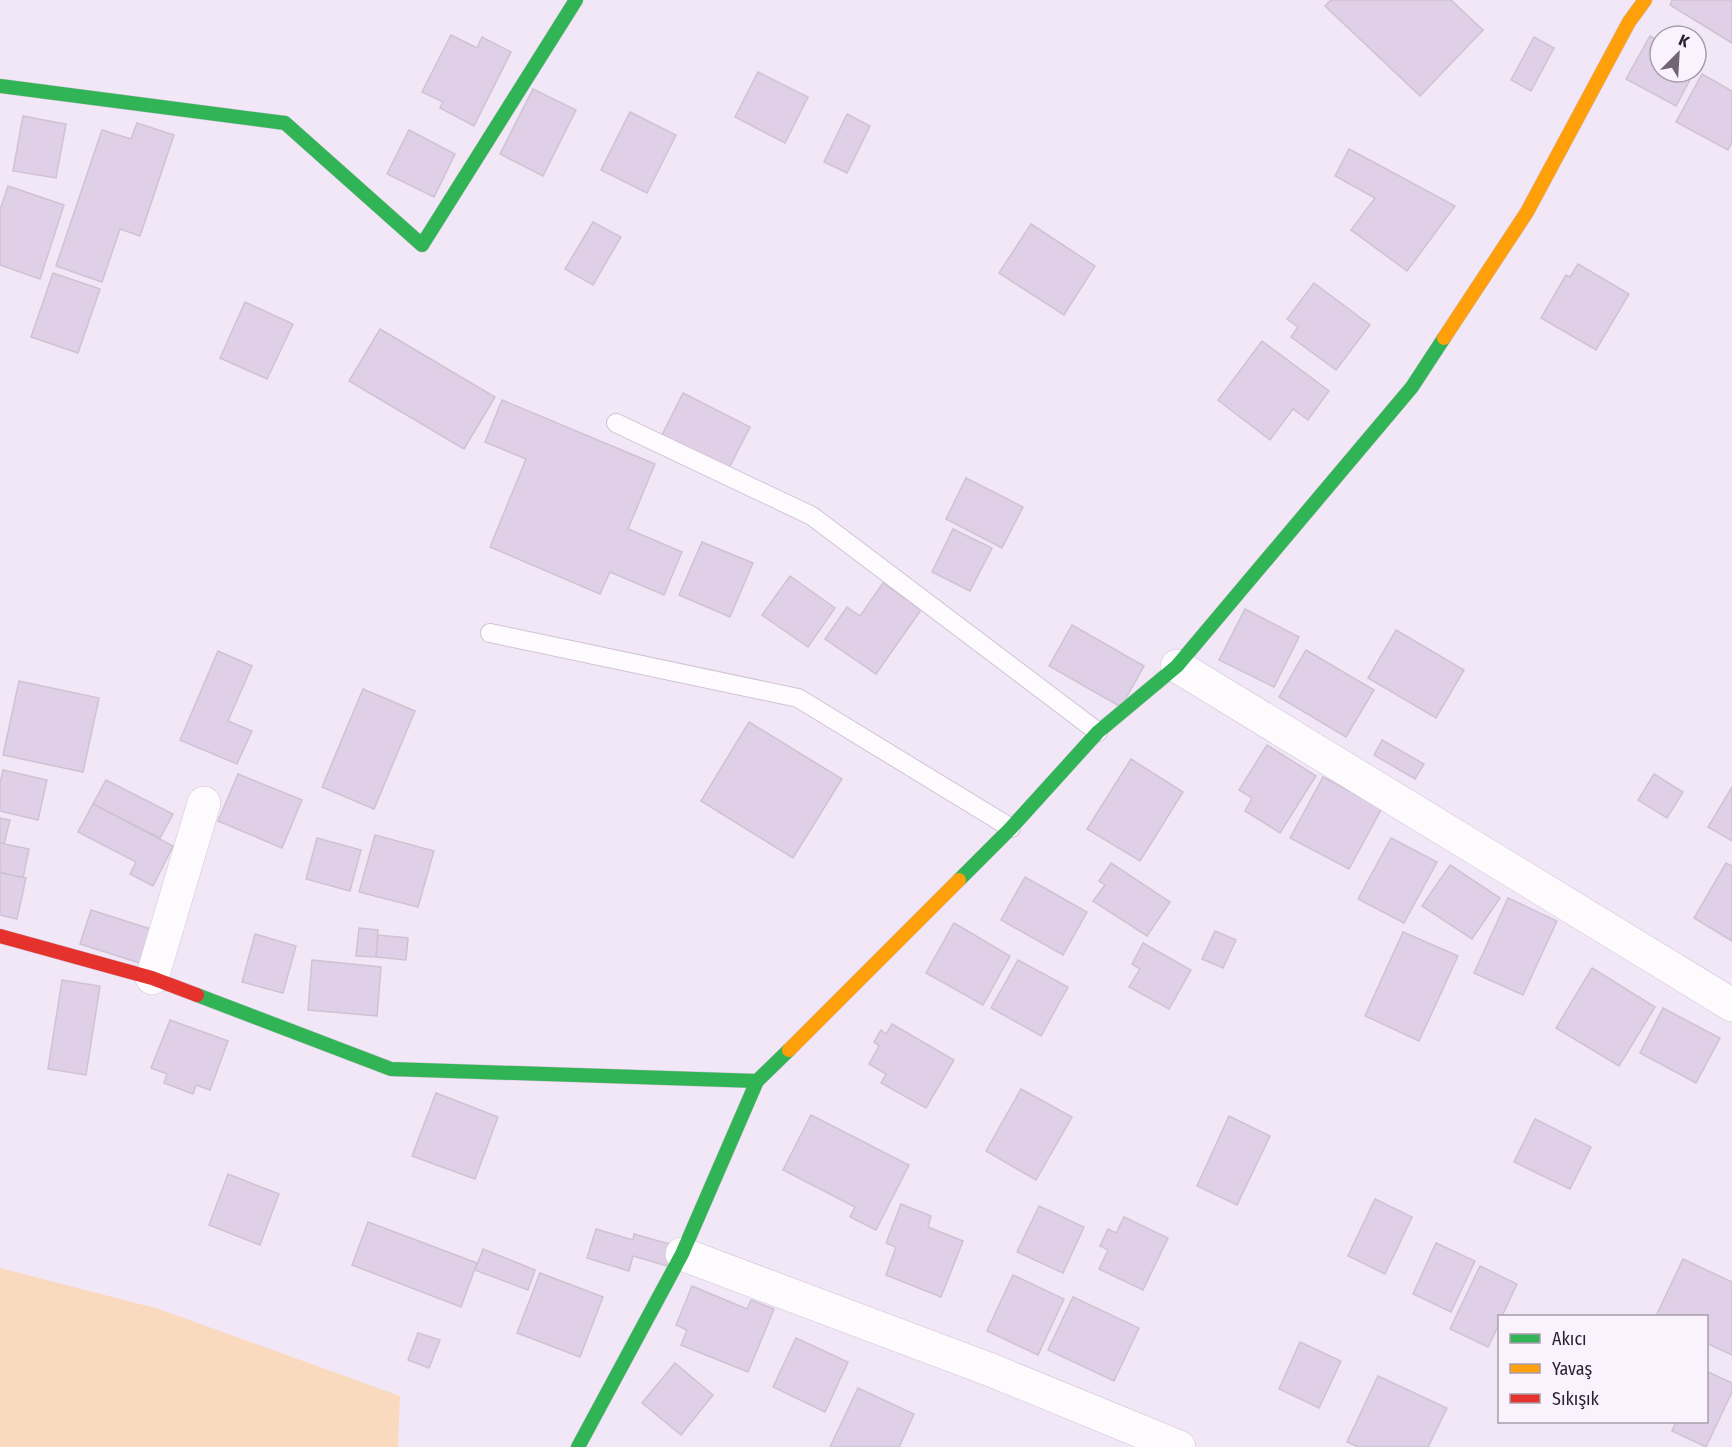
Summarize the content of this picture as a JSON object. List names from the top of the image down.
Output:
{
  "legend": ["Akıcı", "Yavaş", "Sıkışık"],
  "north": "top right"
}
